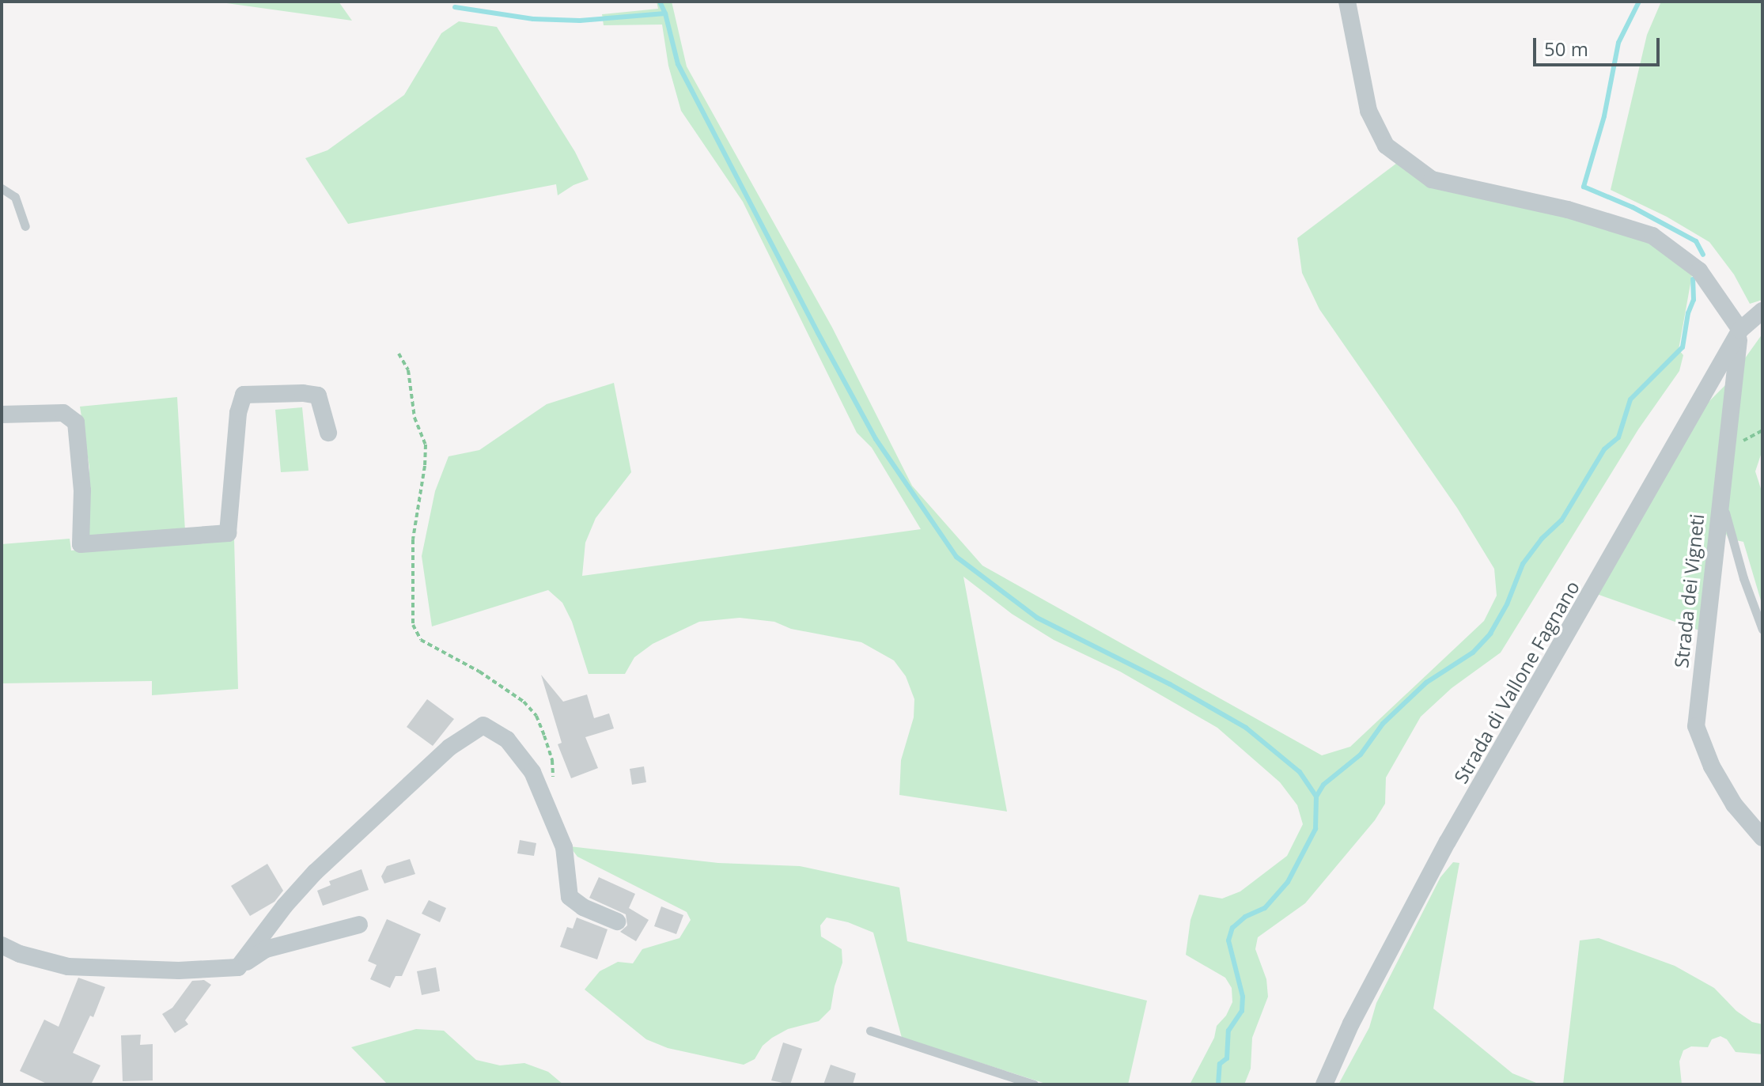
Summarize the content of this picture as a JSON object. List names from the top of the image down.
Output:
{
  "streets": {
    "street": ["Strada dei Vigneti", "Strada di Vallone Fagnano"]
  },
  "crossings": [
    ["Strada dei Vigneti", "Strada di Vallone Fagnano"]
  ],
  "scale_bar": "50 m"
}
